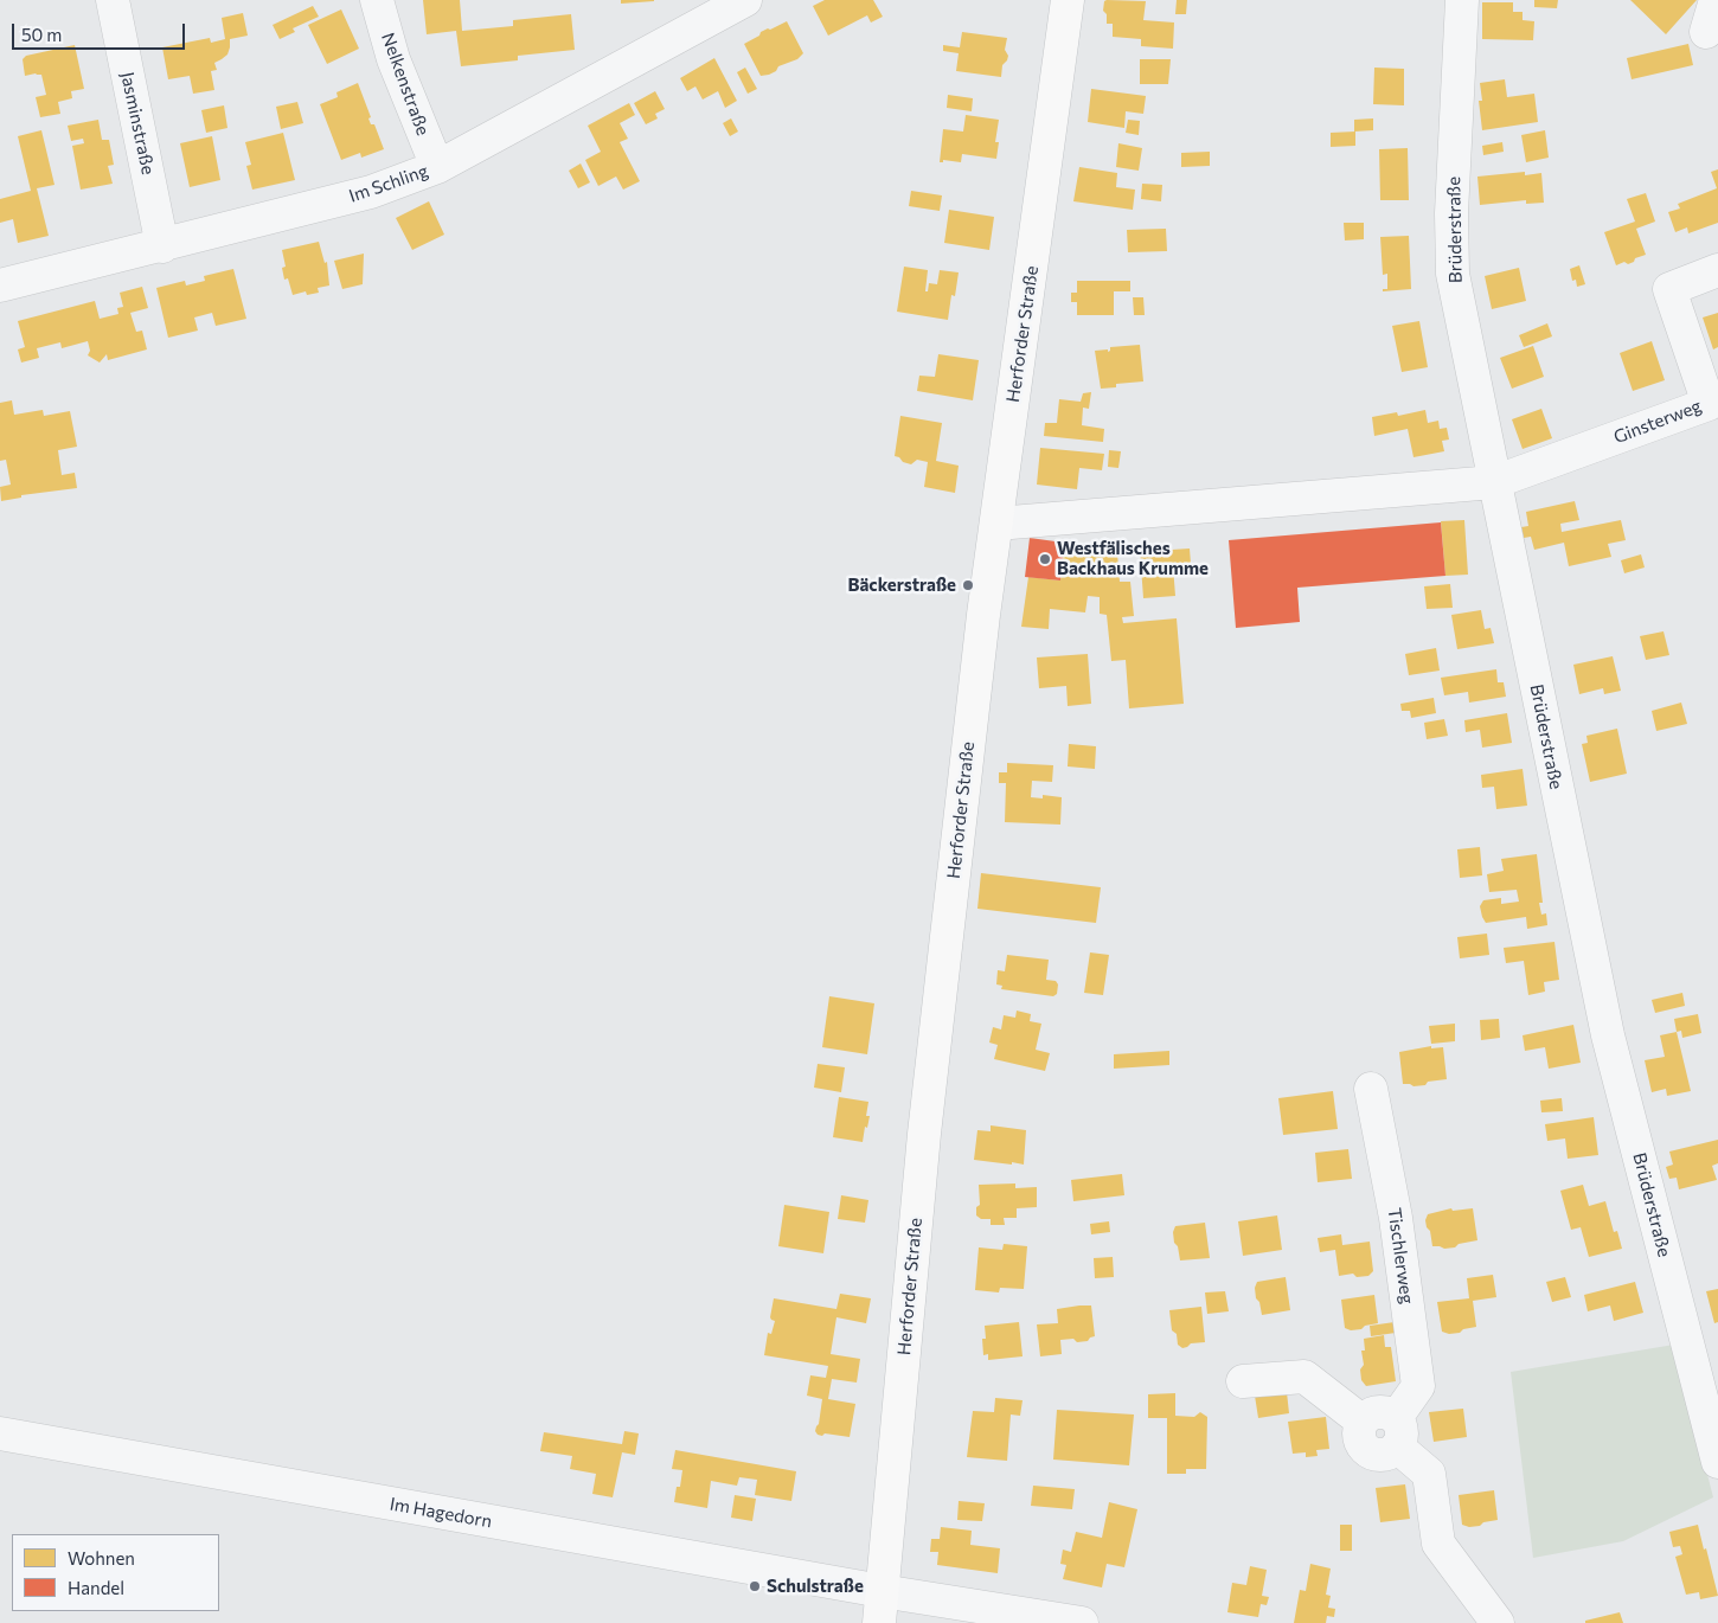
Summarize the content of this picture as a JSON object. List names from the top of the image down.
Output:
{
  "streets": {
    "main road": ["Herforder Straße"],
    "street": [
      "Nelkenstraße",
      "Jasminstraße",
      "Im Schling",
      "Brüderstraße",
      "Ginsterweg",
      "Tischlerweg",
      "Im Hagedorn"
    ]
  },
  "crossings": [
    ["Nelkenstraße", "Im Schling"],
    ["Jasminstraße", "Im Schling"],
    ["Brüderstraße", "Ginsterweg"],
    ["Herforder Straße", "Im Hagedorn"]
  ],
  "places": ["Westfälisches Backhaus Krumme", "Bäckerstraße", "Schulstraße"],
  "legend": ["Wohnen", "Handel"],
  "scale_bar": "50 m"
}
